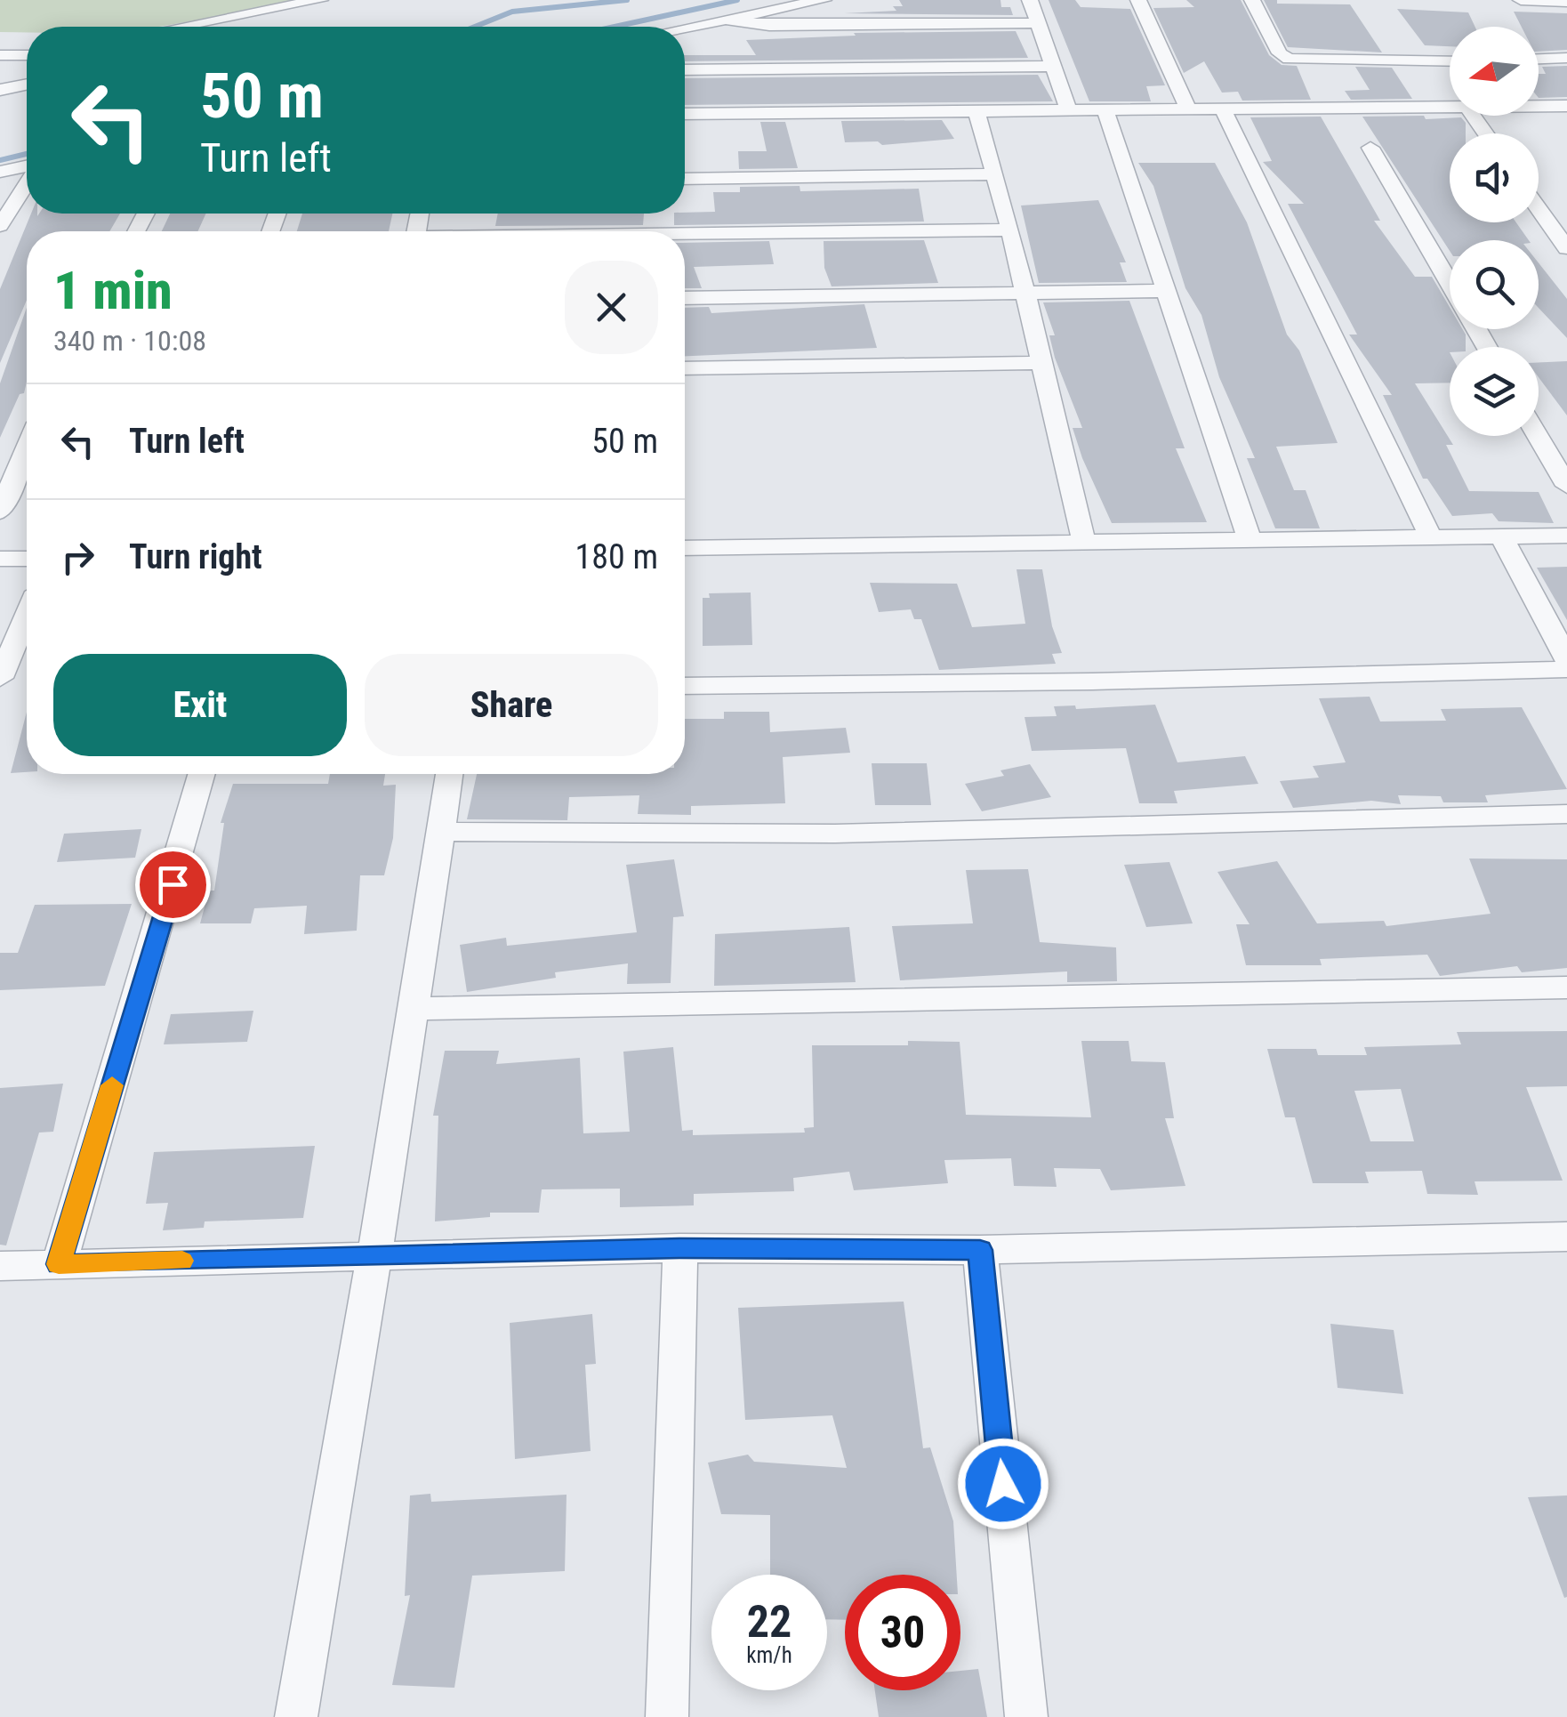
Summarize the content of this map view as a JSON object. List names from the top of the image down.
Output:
{
  "north": "left",
  "page": {
    "turn": ["50 m", "Turn left"],
    "heading": ["1 min", "340 m · 10:08"],
    "list": [
      {
        "name": "Turn left",
        "value": "50 m"
      },
      {
        "name": "Turn right",
        "value": "180 m"
      }
    ],
    "buttons": ["Exit", "Share"],
    "speed": "22 km/h",
    "limit": "30"
  }
}
